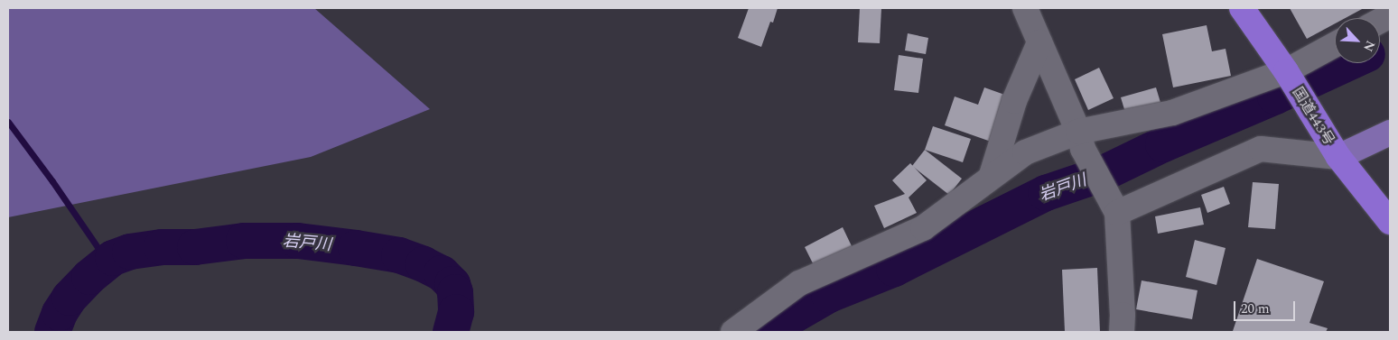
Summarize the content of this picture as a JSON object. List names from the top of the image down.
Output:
{
  "streets": {
    "highway": ["国道443号"]
  },
  "water": ["岩戸川"],
  "scale_bar": "20 m",
  "north": "bottom right"
}
